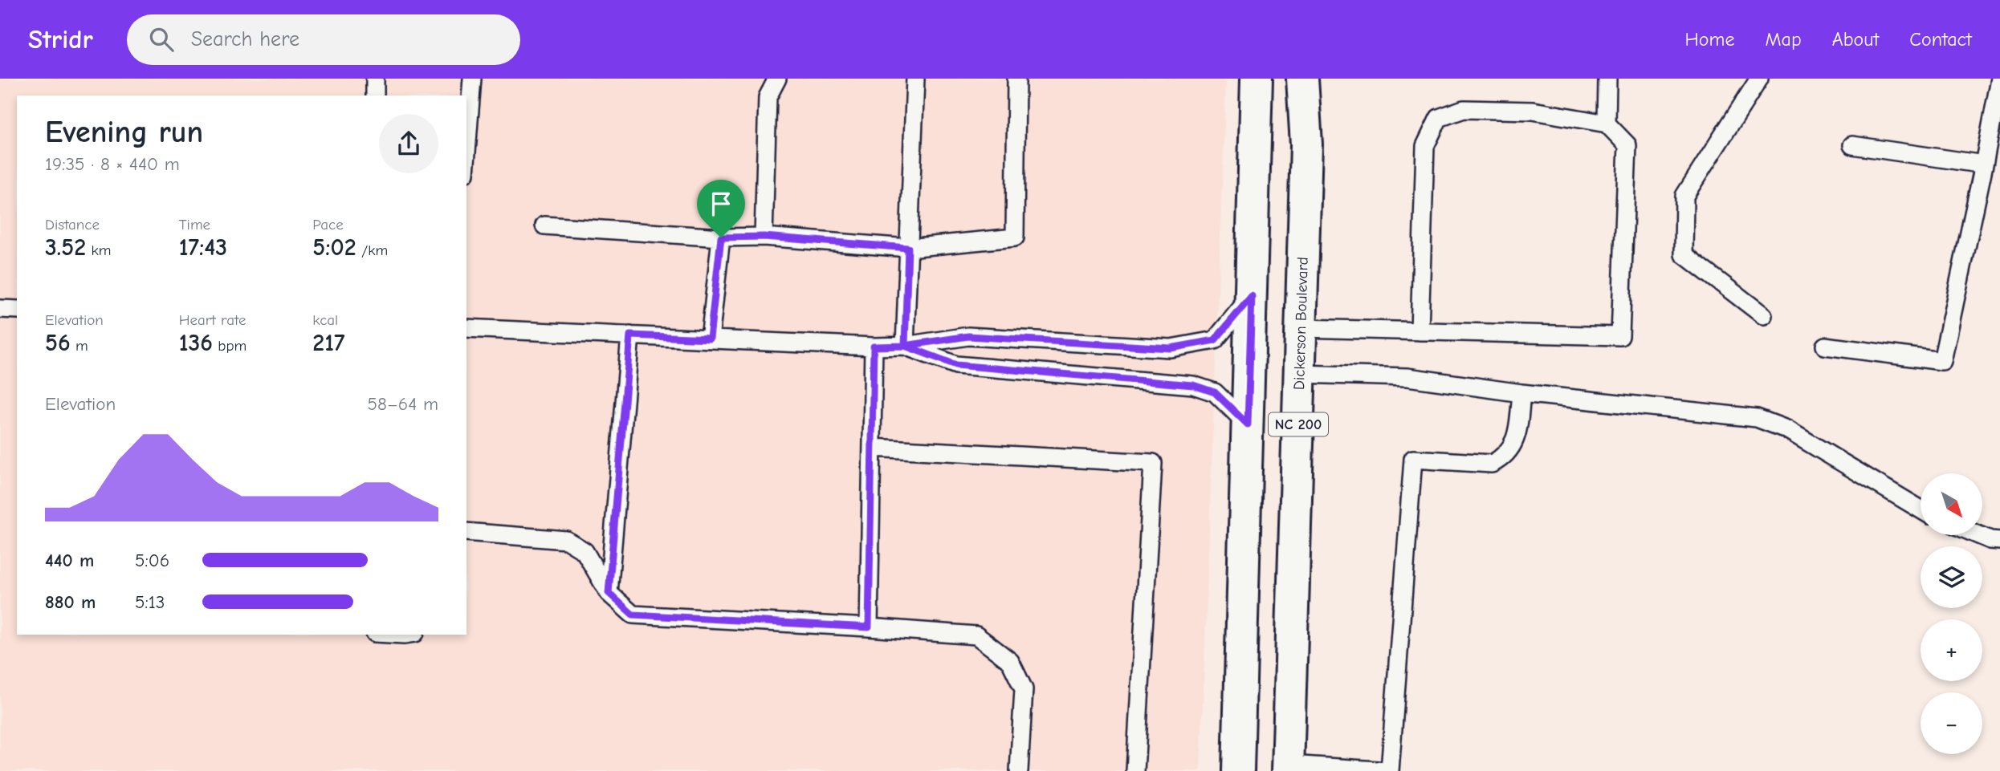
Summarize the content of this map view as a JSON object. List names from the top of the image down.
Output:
{
  "streets": {
    "main road": ["Dickerson Boulevard", "NC 200"]
  },
  "north": "bottom right",
  "page": {
    "header": "Stridr",
    "search": "Search here",
    "nav": [
      "Home",
      "Map",
      "About",
      "Contact"
    ],
    "heading": ["Evening run", "19:35 · 8 × 440 m"],
    "stats": [
      ["Distance", "3.52 km"],
      ["Time", "17:43"],
      ["Pace", "5:02 /km"],
      ["Elevation", "56 m"],
      ["Heart rate", "136 bpm"],
      ["kcal", "217"]
    ],
    "chart": ["Elevation", "58–64 m"],
    "map_buttons": ["+", "−"],
    "list": [
      {
        "name": "440 m",
        "note": "5:06"
      },
      {
        "name": "880 m",
        "note": "5:13"
      }
    ]
  }
}
